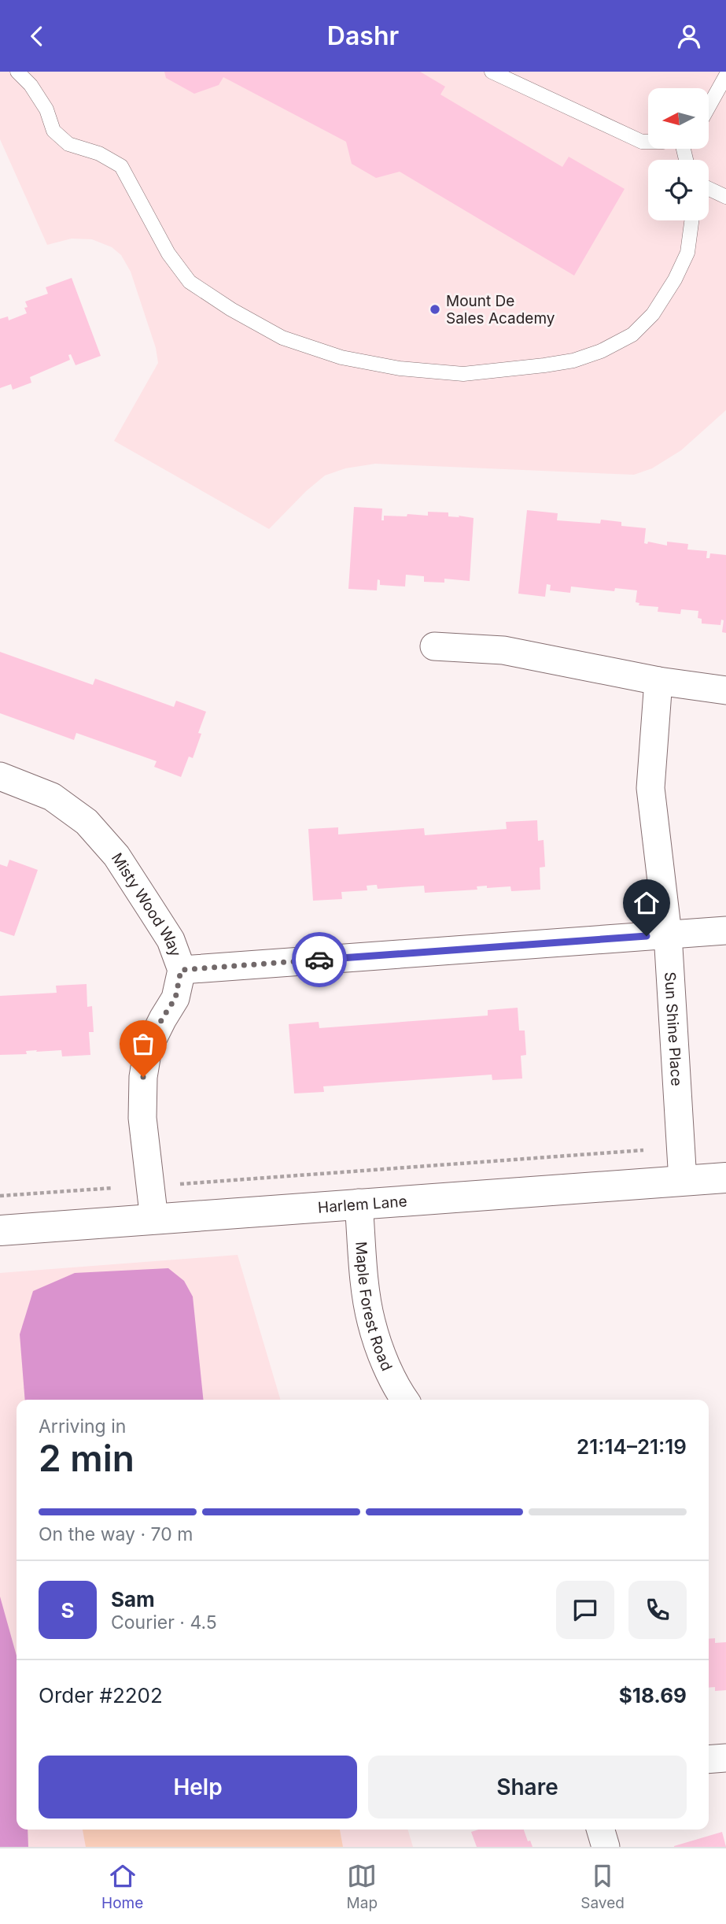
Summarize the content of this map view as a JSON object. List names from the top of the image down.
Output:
{
  "streets": {
    "street": [
      "Misty Wood Way",
      "Sun Shine Place",
      "Harlem Lane",
      "Maple Forest Road"
    ]
  },
  "crossings": [
    ["Misty Wood Way", "Harlem Lane"],
    ["Sun Shine Place", "Harlem Lane"],
    ["Harlem Lane", "Maple Forest Road"]
  ],
  "places": ["Mount De Sales Academy"],
  "north": "left",
  "page": {
    "header": "Dashr",
    "heading": ["2 min", "Arriving in", "21:14–21:19"],
    "panel": [
      "Sam",
      "Courier · 4.5",
      "Order #2202",
      "$18.69"
    ],
    "bar": "On the way · 70 m",
    "round": "S",
    "buttons": ["Help", "Share"],
    "tabs": ["Home", "Map", "Saved"]
  }
}
